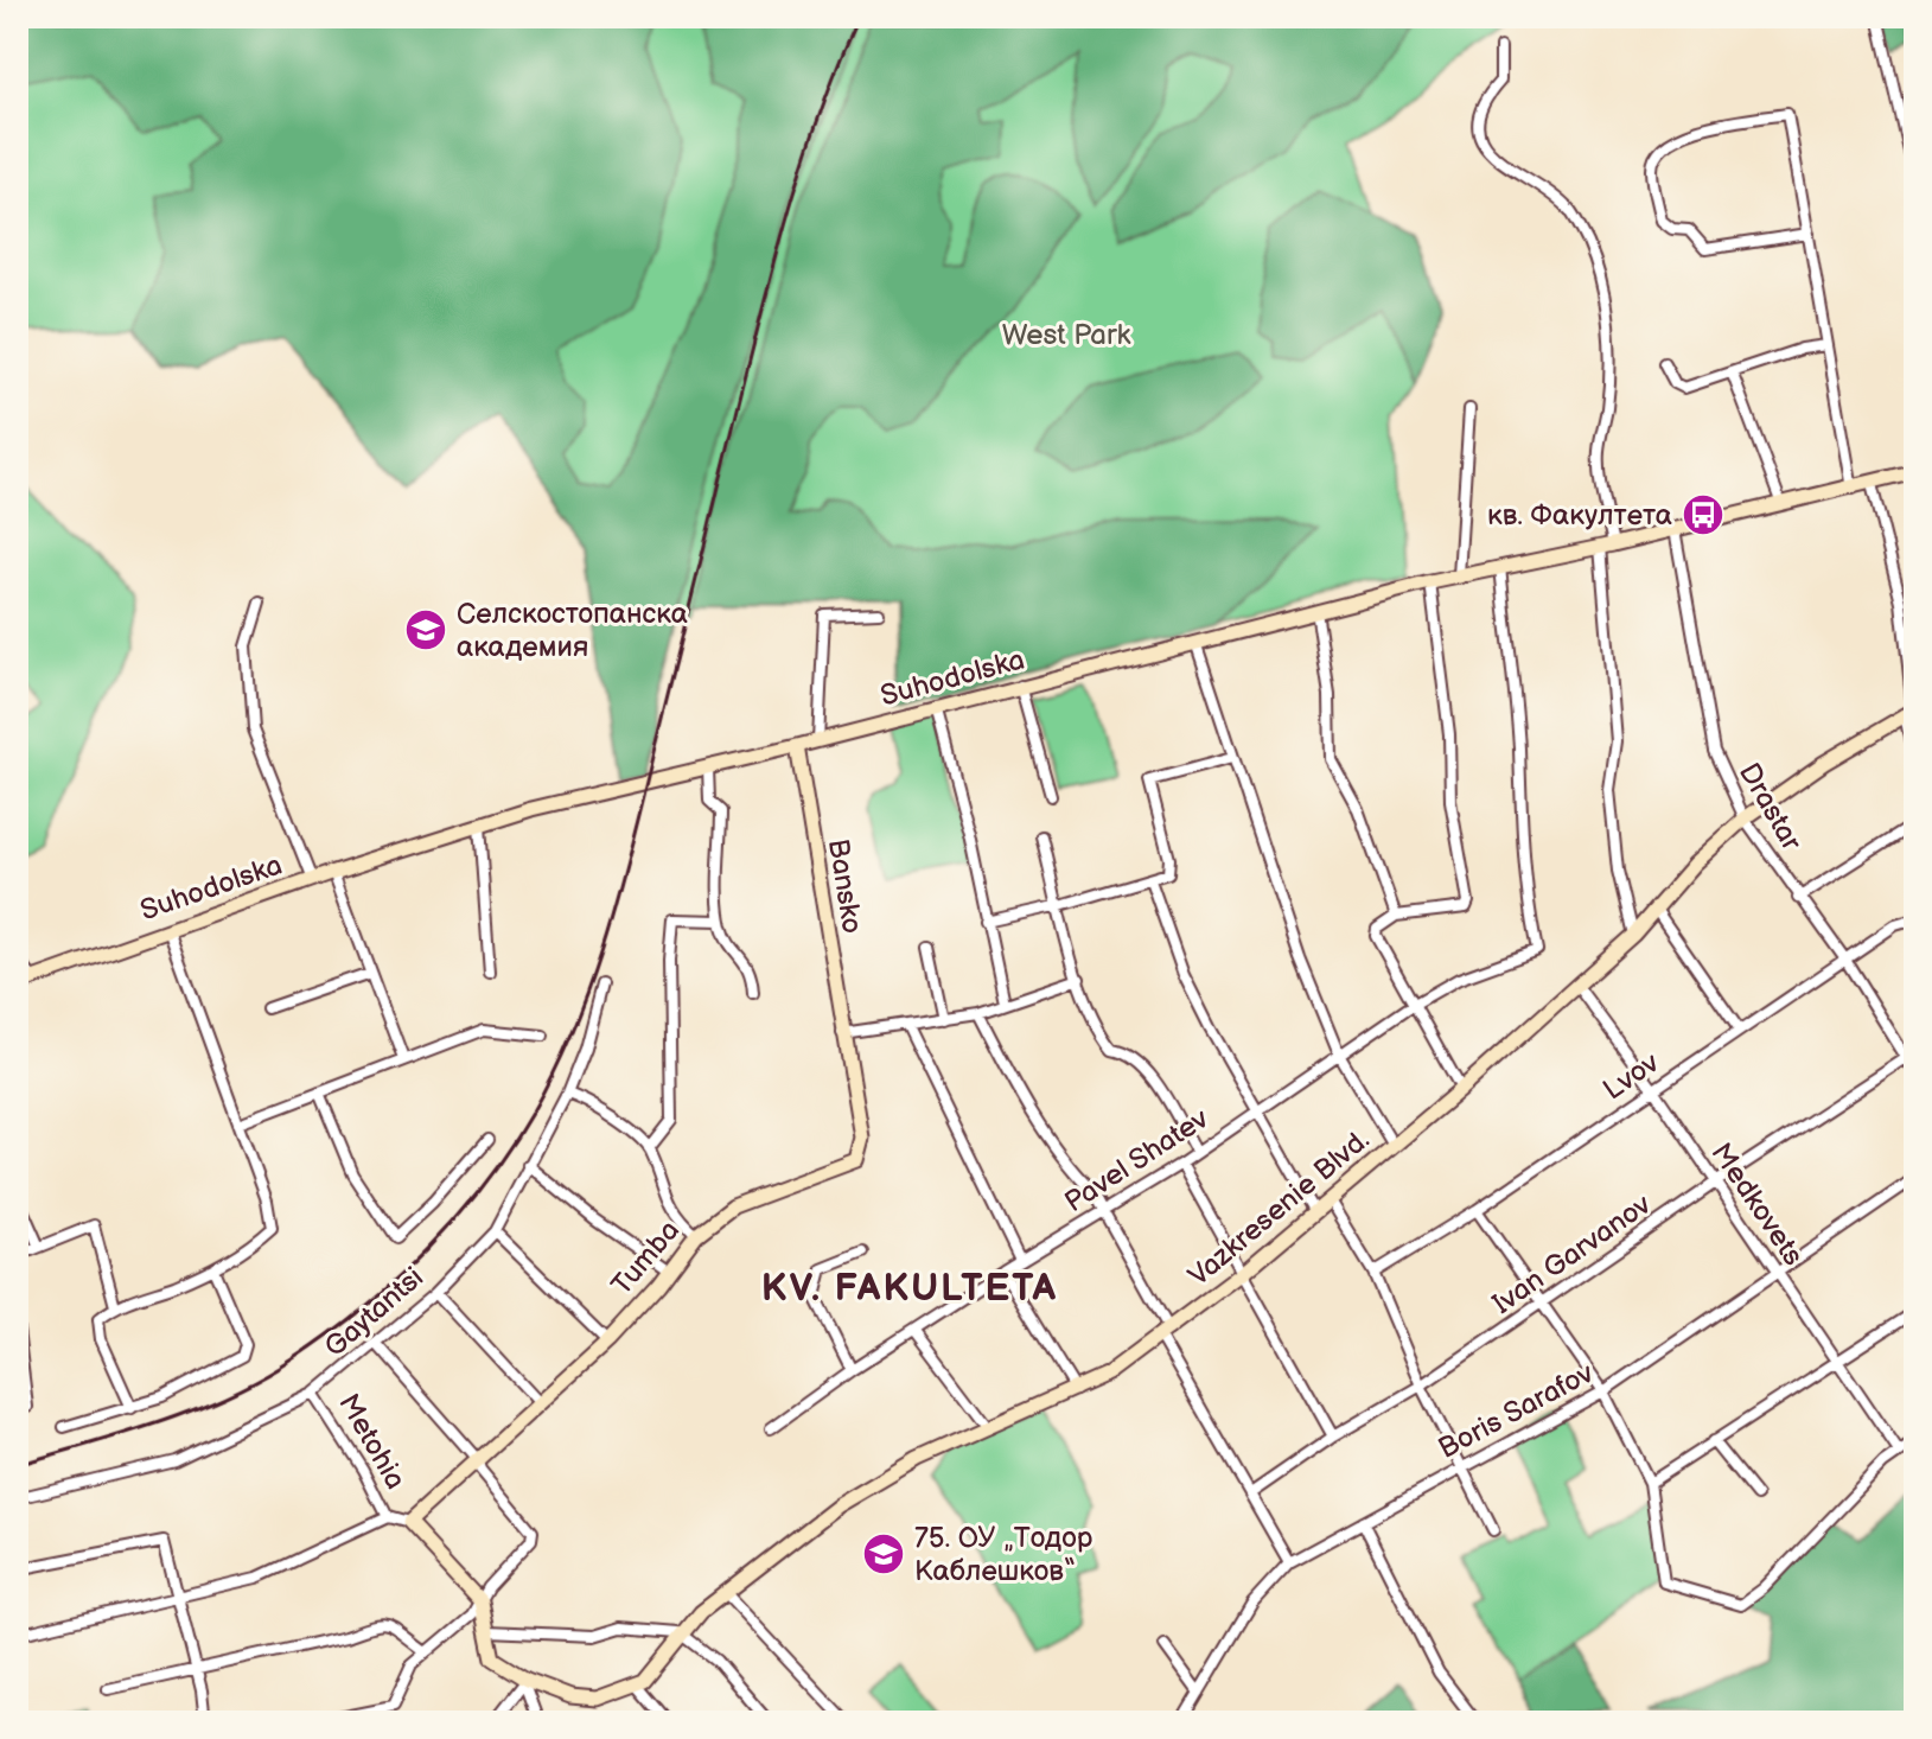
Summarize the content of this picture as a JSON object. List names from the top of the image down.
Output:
{
  "streets": {
    "street": [
      "Suhodolska",
      "Drastar",
      "Bansko",
      "Lvov",
      "Pavel Shatev",
      "Medkovets",
      "Vazkresenie Blvd.",
      "Ivan Garvanov",
      "Tumba",
      "Gaytantsi",
      "Boris Sarafov",
      "Metohia"
    ]
  },
  "crossings": [
    ["Suhodolska", "Drastar"],
    ["Suhodolska", "Bansko"],
    ["Suhodolska", "Pavel Shatev"],
    ["Drastar", "Lvov"],
    ["Drastar", "Vazkresenie Blvd."],
    ["Drastar", "Ivan Garvanov"],
    ["Bansko", "Tumba"],
    ["Lvov", "Medkovets"],
    ["Medkovets", "Vazkresenie Blvd."],
    ["Medkovets", "Ivan Garvanov"],
    ["Medkovets", "Boris Sarafov"],
    ["Vazkresenie Blvd.", "Metohia"],
    ["Tumba", "Metohia"],
    ["Gaytantsi", "Metohia"]
  ],
  "districts": ["KV. FAKULTETA"],
  "parks": ["West Park"],
  "places": {
    "bus stop": ["кв. Факултета"],
    "school or university": ["Селскостопанска академия", "75. ОУ „Тодор Каблешков“"]
  }
}
